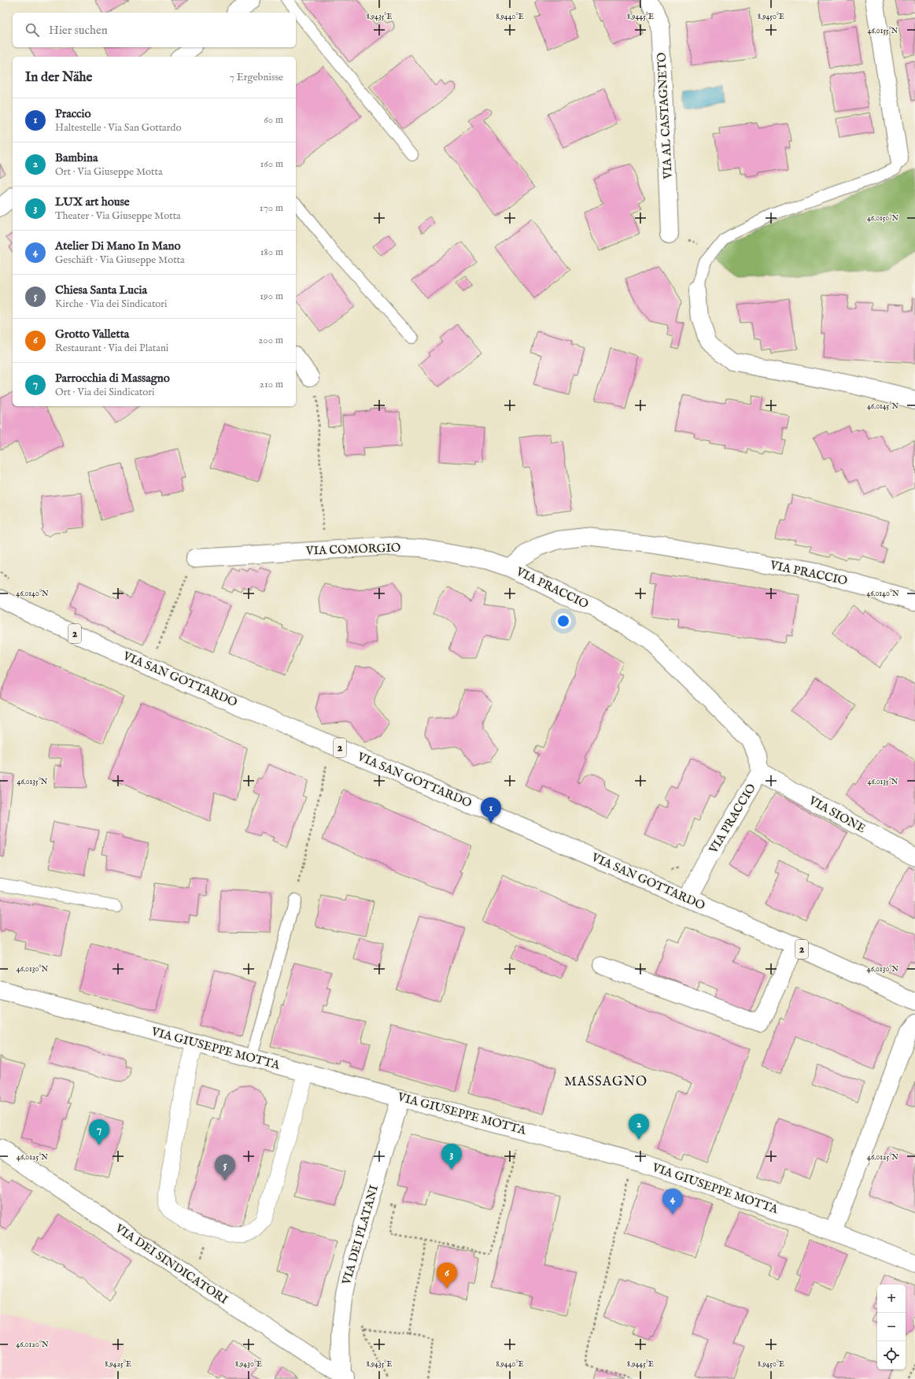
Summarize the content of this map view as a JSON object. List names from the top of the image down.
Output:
{
  "streets": {
    "street": [
      "VIA AL CASTAGNETO",
      "VIA COMORGIO",
      "VIA PRACCIO",
      "2",
      "VIA SAN GOTTARDO",
      "VIA SIONE",
      "VIA GIUSEPPE MOTTA",
      "VIA DEI PLATANI",
      "VIA DEI SINDICATORI"
    ]
  },
  "crossings": [
    ["VIA COMORGIO", "VIA PRACCIO"],
    ["VIA PRACCIO", "VIA SAN GOTTARDO"],
    ["VIA PRACCIO", "VIA SIONE"],
    ["VIA GIUSEPPE MOTTA", "VIA DEI PLATANI"],
    ["VIA DEI PLATANI", "VIA DEI SINDICATORI"]
  ],
  "districts": ["MASSAGNO"],
  "page": {
    "search": "Hier suchen",
    "heading": ["In der Nähe", "7 Ergebnisse"],
    "list": [
      {
        "mark": "1",
        "name": "Praccio",
        "note": "Haltestelle · Via San Gottardo",
        "value": "60 m"
      },
      {
        "mark": "2",
        "name": "Bambina",
        "note": "Ort · Via Giuseppe Motta",
        "value": "160 m"
      },
      {
        "mark": "3",
        "name": "LUX art house",
        "note": "Theater · Via Giuseppe Motta",
        "value": "170 m"
      },
      {
        "mark": "4",
        "name": "Atelier Di Mano In Mano",
        "note": "Geschäft · Via Giuseppe Motta",
        "value": "180 m"
      },
      {
        "mark": "5",
        "name": "Chiesa Santa Lucia",
        "note": "Kirche · Via dei Sindicatori",
        "value": "190 m"
      },
      {
        "mark": "6",
        "name": "Grotto Valletta",
        "note": "Restaurant · Via dei Platani",
        "value": "200 m"
      },
      {
        "mark": "7",
        "name": "Parrocchia di Massagno",
        "note": "Ort · Via dei Sindicatori",
        "value": "210 m"
      }
    ],
    "pins": [
      "1",
      "2",
      "7",
      "3",
      "5",
      "4",
      "6"
    ],
    "map_buttons": ["+", "−"]
  },
  "coordinates": [
    "8.9435°E",
    "8.9440°E",
    "8.9445°E",
    "8.9450°E",
    "46.0155°N",
    "46.0150°N",
    "46.0145°N",
    "46.0140°N",
    "46.0135°N",
    "46.0130°N",
    "46.0125°N",
    "46.0120°N",
    "8.9425°E",
    "8.9430°E"
  ]
}
